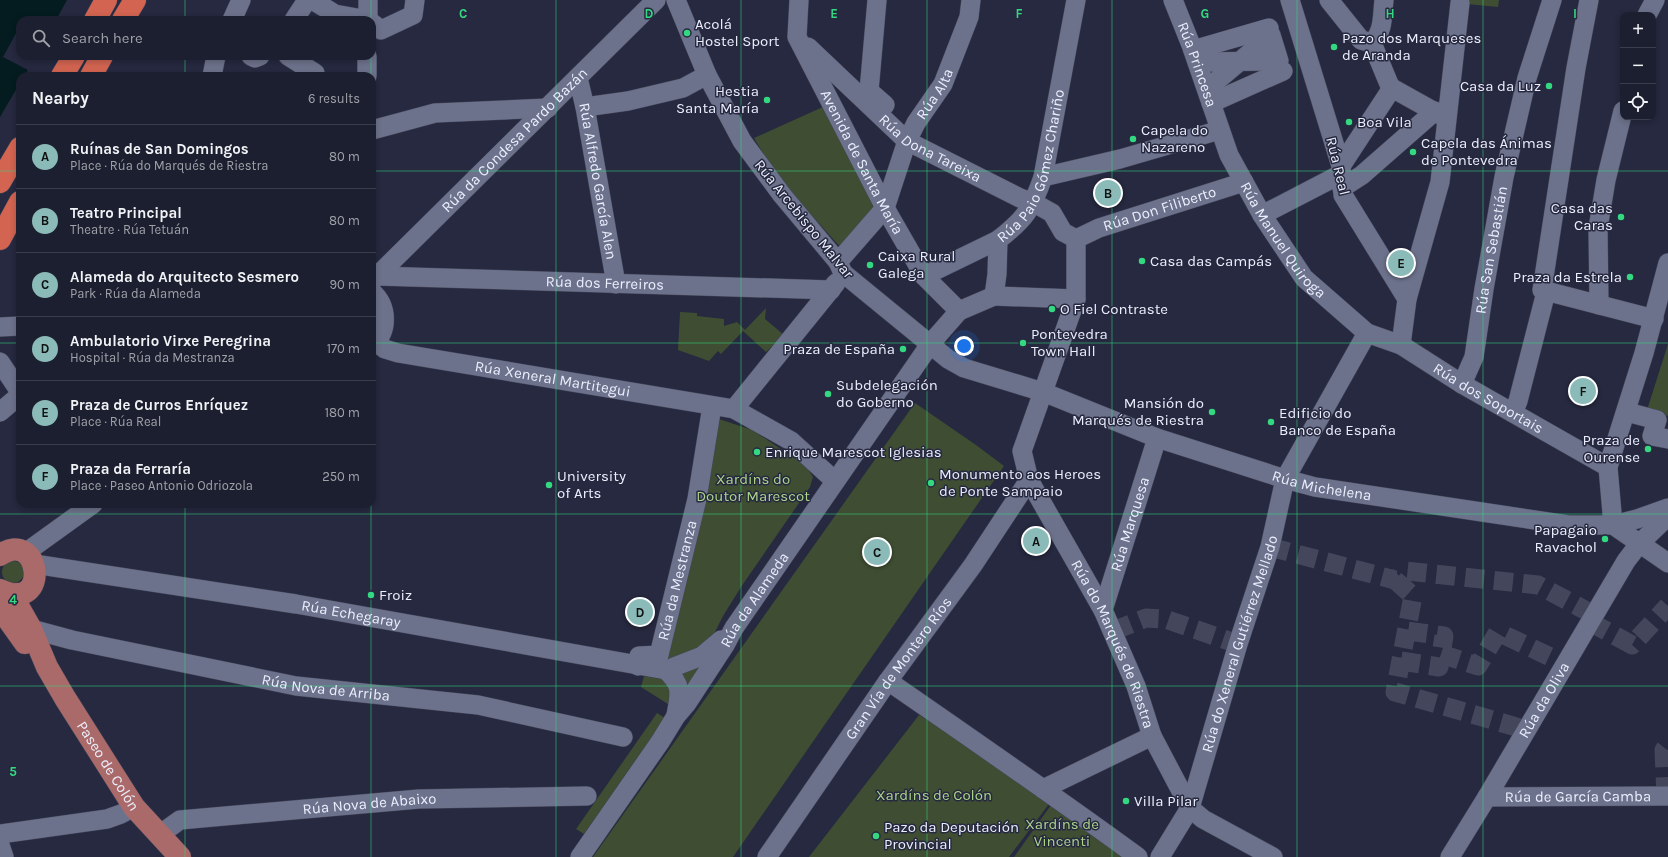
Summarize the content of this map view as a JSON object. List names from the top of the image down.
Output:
{
  "streets": {
    "main road": ["Paseo de Colón"],
    "street": [
      "Rúa Princesa",
      "Rúa Alta",
      "Rúa da Condesa Pardo Bazán",
      "Rúa Dona Tareixa",
      "Avenida de Santa María",
      "Rúa Paio Gómez Chariño",
      "Rúa Real",
      "Rúa Alfredo García Alen",
      "Rúa Don Filiberto",
      "Rúa Arcebispo Malvar",
      "Rúa Manuel Quiroga",
      "Rúa San Sebastián",
      "Rúa dos Ferreiros",
      "Rúa Xeneral Martitegui",
      "Rúa dos Soportais",
      "Rúa Michelena",
      "Rúa Marquesa",
      "Rúa da Mestranza",
      "Rúa da Alameda",
      "Rúa Echegaray",
      "Rúa do Xeneral Gutiérrez Mellado",
      "Rúa do Marqués de Riestra",
      "Gran Vía de Montero Ríos",
      "Rúa Nova de Arriba",
      "Rúa da Oliva",
      "Rúa de García Camba",
      "Rúa Nova de Abaixo"
    ]
  },
  "crossings": [
    ["Rúa Princesa", "Rúa Manuel Quiroga"],
    ["Rúa Alta", "Rúa Dona Tareixa"],
    ["Rúa Alta", "Avenida de Santa María"],
    ["Rúa da Condesa Pardo Bazán", "Rúa Alfredo García Alen"],
    ["Rúa Dona Tareixa", "Avenida de Santa María"],
    ["Rúa Dona Tareixa", "Rúa Paio Gómez Chariño"],
    ["Rúa Dona Tareixa", "Rúa Don Filiberto"],
    ["Rúa Dona Tareixa", "Rúa do Marqués de Riestra"],
    ["Rúa Alfredo García Alen", "Rúa dos Ferreiros"],
    ["Rúa Don Filiberto", "Rúa Manuel Quiroga"],
    ["Rúa Don Filiberto", "Rúa do Marqués de Riestra"],
    ["Rúa Arcebispo Malvar", "Rúa Michelena"],
    ["Rúa Arcebispo Malvar", "Rúa da Alameda"],
    ["Rúa Arcebispo Malvar", "Rúa do Marqués de Riestra"],
    ["Rúa Manuel Quiroga", "Rúa dos Soportais"],
    ["Rúa Manuel Quiroga", "Rúa do Xeneral Gutiérrez Mellado"],
    ["Rúa San Sebastián", "Rúa dos Soportais"],
    ["Rúa Xeneral Martitegui", "Rúa da Mestranza"],
    ["Rúa dos Soportais", "Rúa do Xeneral Gutiérrez Mellado"],
    ["Rúa Michelena", "Rúa Marquesa"],
    ["Rúa Michelena", "Rúa do Xeneral Gutiérrez Mellado"],
    ["Rúa Michelena", "Rúa do Marqués de Riestra"],
    ["Rúa Marquesa", "Rúa do Marqués de Riestra"],
    ["Rúa da Mestranza", "Rúa Echegaray"],
    ["Rúa da Alameda", "Rúa Echegaray"],
    ["Rúa do Xeneral Gutiérrez Mellado", "Rúa do Marqués de Riestra"],
    ["Rúa do Marqués de Riestra", "Gran Vía de Montero Ríos"],
    ["Rúa Nova de Arriba", "Paseo de Colón"],
    ["Rúa da Oliva", "Rúa de García Camba"],
    ["Paseo de Colón", "Rúa Nova de Abaixo"]
  ],
  "parks": ["Xardíns do Doutor Marescot", "Xardíns de Colón", "Xardíns de Vincenti"],
  "places": [
    "Acolá Hostel Sport",
    "Pazo dos Marqueses de Aranda",
    "Casa da Luz",
    "Hestia Santa María",
    "Boa Vila",
    "Capela do Nazareno",
    "Capela das Ánimas de Pontevedra",
    "Casa das Caras",
    "Casa das Campás",
    "Caixa Rural Galega",
    "Praza da Estrela",
    "O Fiel Contraste",
    "Pontevedra Town Hall",
    "Praza de España",
    "Subdelegación do Goberno",
    "Mansión do Marqués de Riestra",
    "Edificio do Banco de España",
    "Praza de Ourense",
    "Enrique Marescot Iglesias",
    "Monumento aos Heroes de Ponte Sampaio",
    "University of Arts",
    "Papagaio Ravachol",
    "Froiz",
    "Villa Pilar",
    "Pazo da Deputación Provincial"
  ],
  "page": {
    "map_buttons": ["+", "−"],
    "search": "Search here",
    "heading": ["Nearby", "6 results"],
    "list": [
      {
        "mark": "A",
        "name": "Ruínas de San Domingos",
        "note": "Place · Rúa do Marqués de Riestra",
        "value": "80 m"
      },
      {
        "mark": "B",
        "name": "Teatro Principal",
        "note": "Theatre · Rúa Tetuán",
        "value": "80 m"
      },
      {
        "mark": "C",
        "name": "Alameda do Arquitecto Sesmero",
        "note": "Park · Rúa da Alameda",
        "value": "90 m"
      },
      {
        "mark": "D",
        "name": "Ambulatorio Virxe Peregrina",
        "note": "Hospital · Rúa da Mestranza",
        "value": "170 m"
      },
      {
        "mark": "E",
        "name": "Praza de Curros Enríquez",
        "note": "Place · Rúa Real",
        "value": "180 m"
      },
      {
        "mark": "F",
        "name": "Praza da Ferraría",
        "note": "Place · Paseo Antonio Odriozola",
        "value": "250 m"
      }
    ],
    "pins": [
      "B",
      "E",
      "F",
      "A",
      "C",
      "D"
    ]
  },
  "grid": {
    "columns": [
      "C",
      "D",
      "E",
      "F",
      "G",
      "H",
      "I"
    ],
    "rows": ["4", "5"]
  }
}
